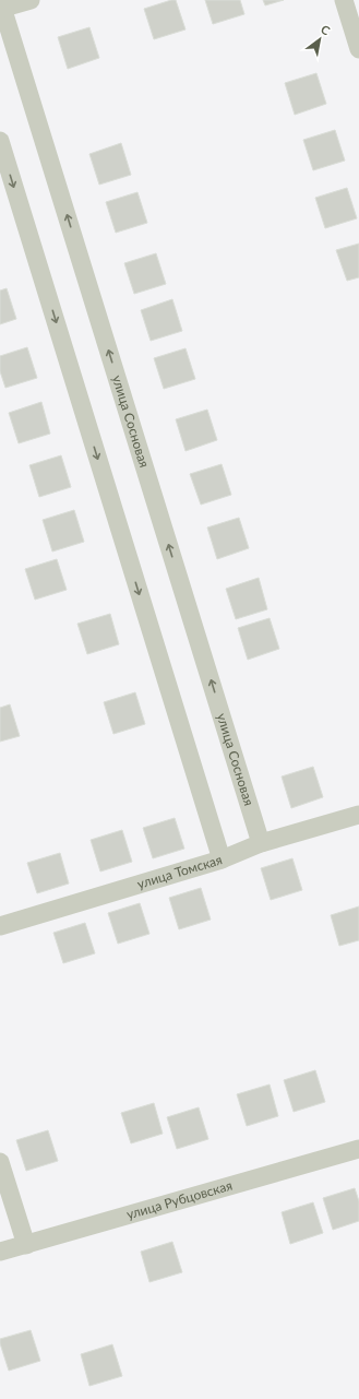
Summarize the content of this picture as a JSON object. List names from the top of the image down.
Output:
{
  "streets": {
    "street": ["улица Сосновая", "улица Томская", "улица Рубцовская"]
  },
  "crossings": [
    ["улица Сосновая", "улица Томская"]
  ],
  "north": "top right"
}
